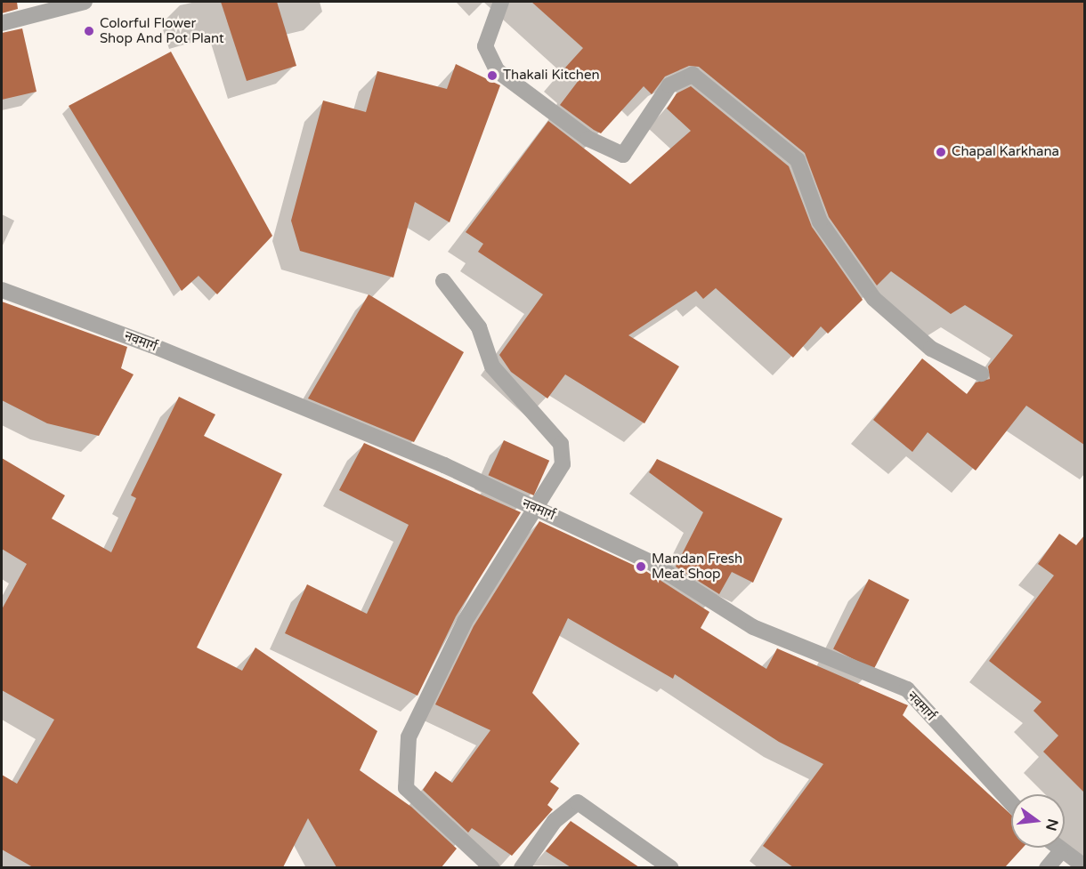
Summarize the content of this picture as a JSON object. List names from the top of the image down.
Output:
{
  "streets": {
    "street": ["नवमार्ग"]
  },
  "places": [
    "Colorful Flower Shop And Pot Plant",
    "Thakali Kitchen",
    "Chapal Karkhana",
    "Mandan Fresh Meat Shop"
  ],
  "north": "right"
}
